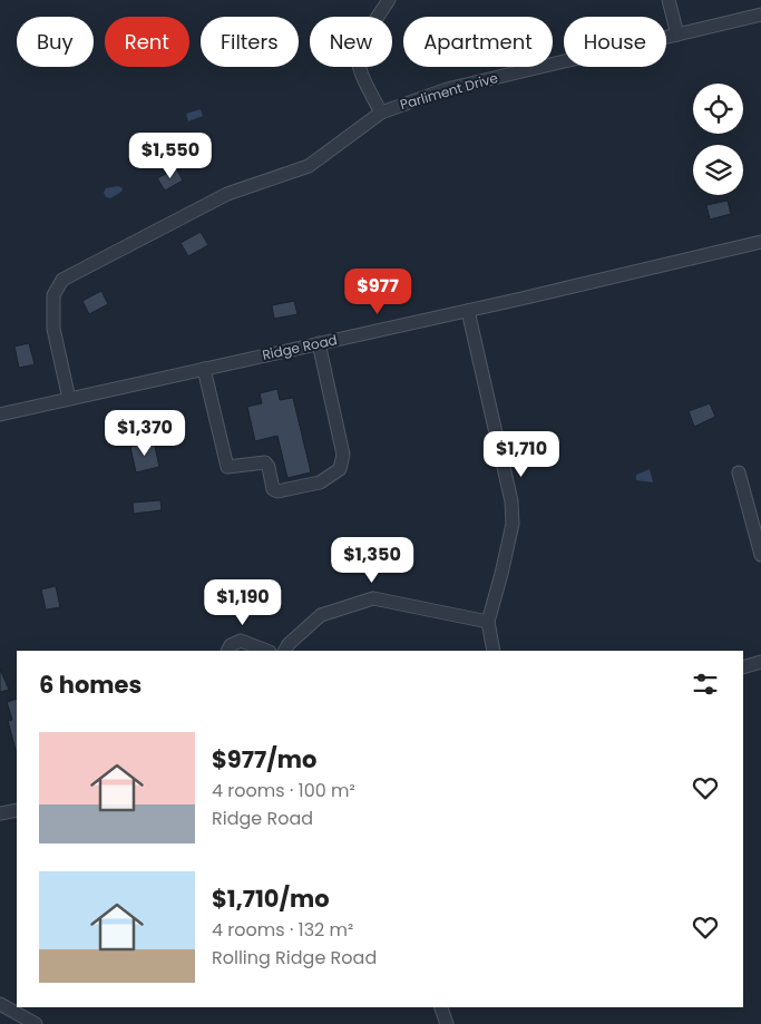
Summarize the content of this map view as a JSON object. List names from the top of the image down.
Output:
{
  "streets": {
    "street": ["Parliment Drive", "Ridge Road"]
  },
  "crossings": [
    ["Parliment Drive", "Ridge Road"]
  ],
  "page": {
    "chip": [
      "Buy",
      "Rent",
      "Filters",
      "New",
      "Apartment",
      "House"
    ],
    "price": [
      "$1,550",
      "$977",
      "$1,370",
      "$1,710",
      "$1,350",
      "$1,190"
    ],
    "heading": "6 homes",
    "list": [
      {
        "name": "$977/mo",
        "note": "4 rooms · 100 m² · Ridge Road"
      },
      {
        "name": "$1,710/mo",
        "note": "4 rooms · 132 m² · Rolling Ridge Road"
      }
    ]
  }
}
